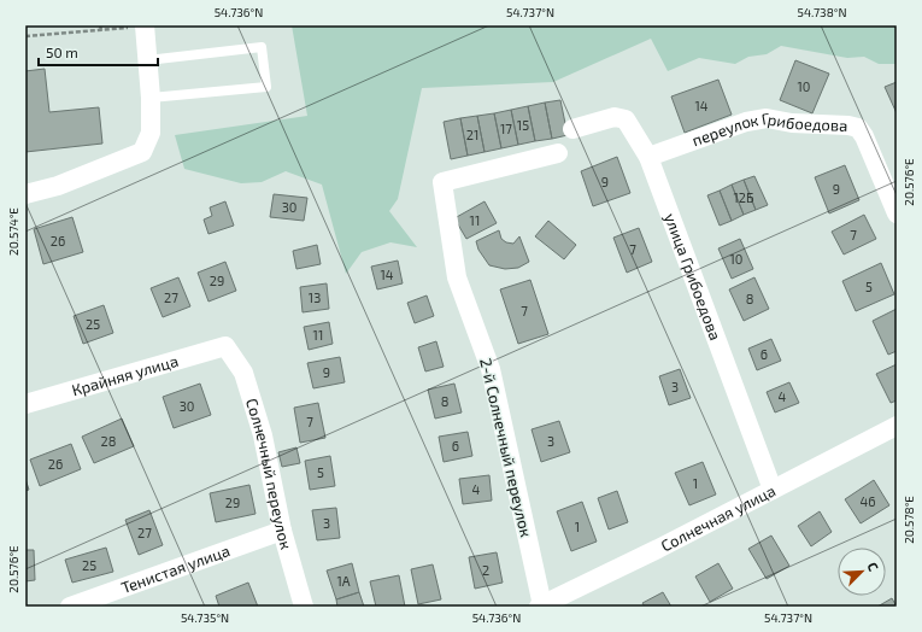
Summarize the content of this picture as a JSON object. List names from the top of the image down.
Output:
{
  "streets": {
    "street": [
      "переулок Грибоедова",
      "улица Грибоедова",
      "Крайняя улица",
      "2-й Солнечный переулок",
      "Солнечный переулок",
      "Солнечная улица",
      "Тенистая улица"
    ]
  },
  "crossings": [
    ["переулок Грибоедова", "улица Грибоедова"],
    ["улица Грибоедова", "Солнечная улица"],
    ["Крайняя улица", "Солнечный переулок"],
    ["2-й Солнечный переулок", "Солнечная улица"],
    ["Солнечный переулок", "Тенистая улица"]
  ],
  "house_numbers": [
    "10",
    "14",
    "15",
    "17",
    "21",
    "9",
    "9",
    "12Б",
    "30",
    "11",
    "7",
    "26",
    "7",
    "10",
    "14",
    "29",
    "5",
    "27",
    "13",
    "8",
    "7",
    "25",
    "11",
    "6",
    "9",
    "3",
    "4",
    "8",
    "30",
    "7",
    "28",
    "3",
    "6",
    "26",
    "5",
    "1",
    "4",
    "46",
    "29",
    "3",
    "1",
    "27",
    "25",
    "2",
    "1А"
  ],
  "scale_bar": "50 m",
  "north": "top right",
  "coordinates": [
    "54.736°N",
    "54.737°N",
    "54.738°N",
    "20.576°E",
    "20.574°E",
    "20.578°E",
    "54.735°N"
  ]
}
